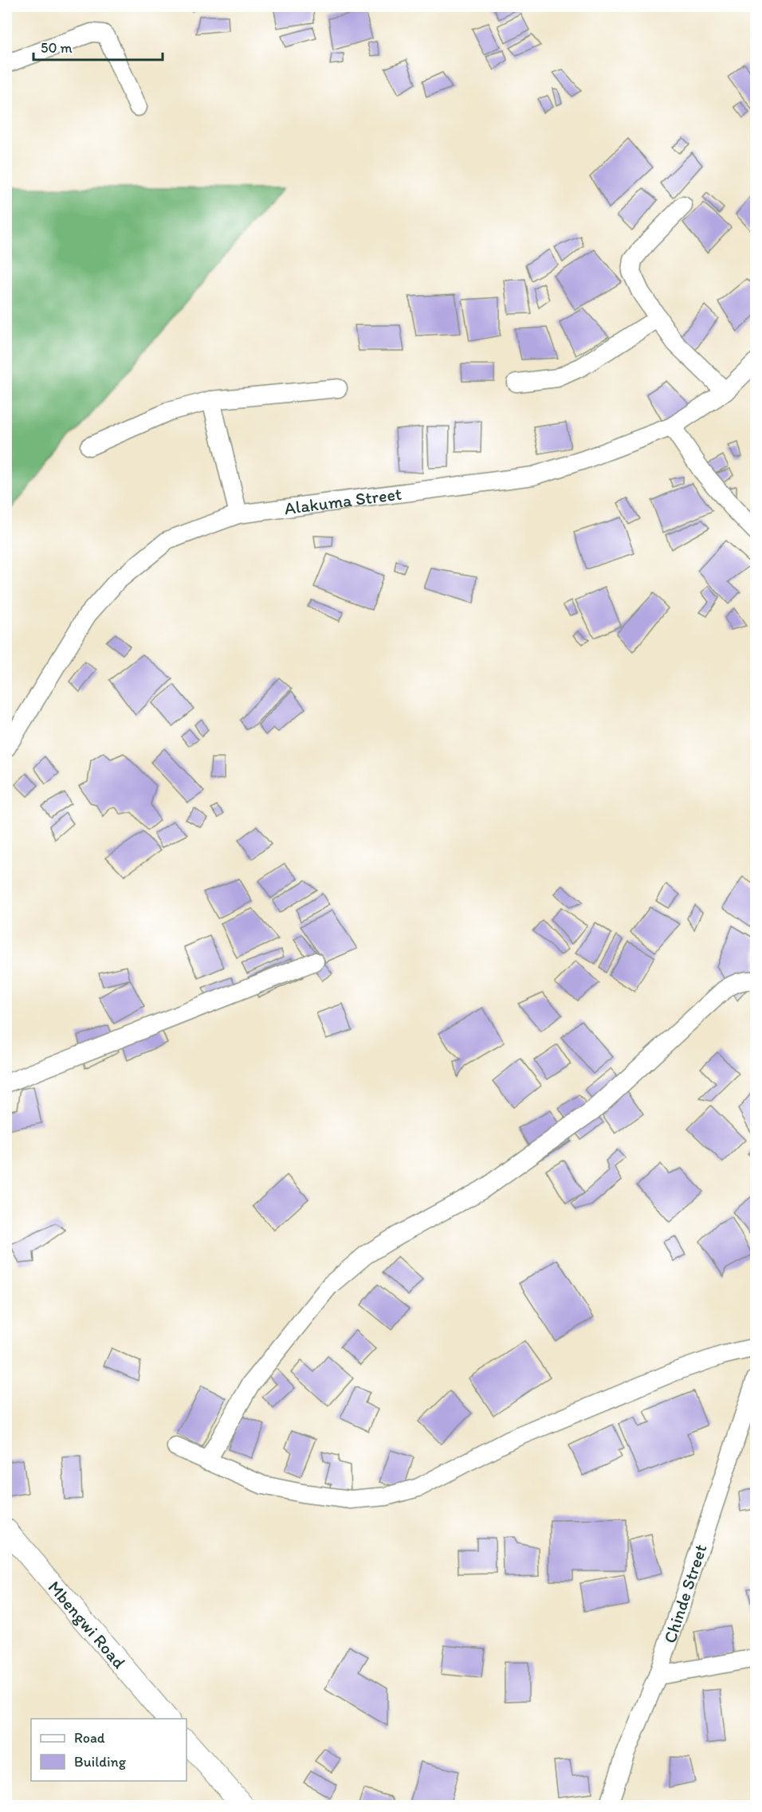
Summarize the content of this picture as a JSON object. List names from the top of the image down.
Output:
{
  "streets": {
    "main road": ["Mbengwi Road"],
    "street": ["Alakuma Street", "Chinde Street"]
  },
  "legend": ["Road", "Building"],
  "scale_bar": "50 m"
}
